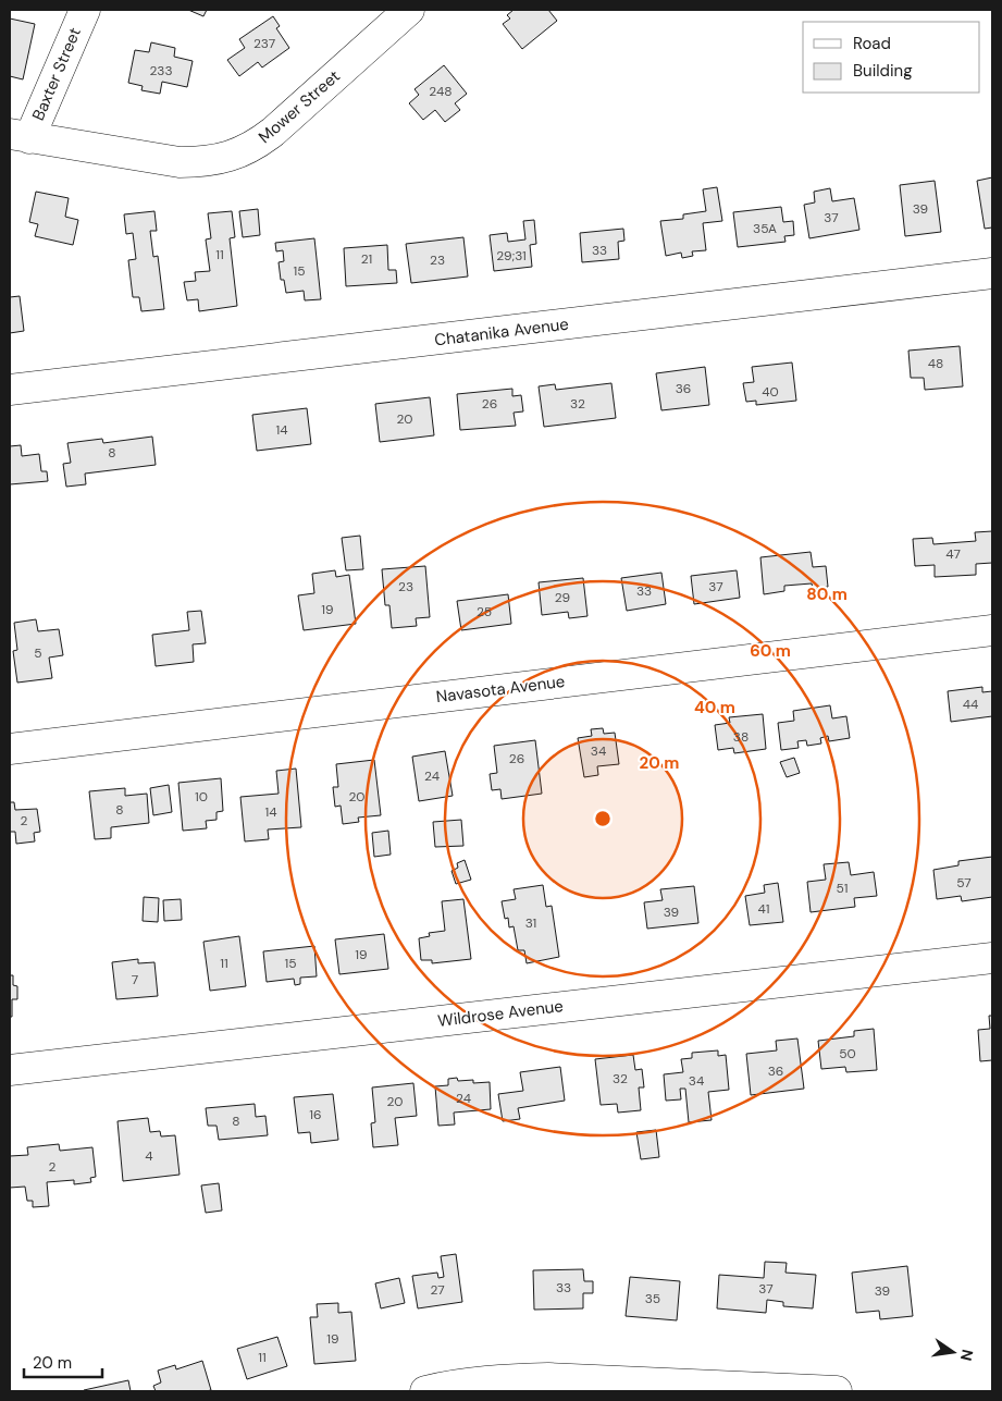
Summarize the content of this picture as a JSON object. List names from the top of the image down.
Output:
{
  "streets": {
    "street": [
      "Baxter Street",
      "Mower Street",
      "Chatanika Avenue",
      "Navasota Avenue",
      "Wildrose Avenue"
    ]
  },
  "crossings": [
    ["Baxter Street", "Mower Street"]
  ],
  "house_numbers": [
    "237",
    "233",
    "248",
    "39",
    "37",
    "35A",
    "33",
    "11",
    "29;31",
    "21",
    "23",
    "15",
    "48",
    "36",
    "40",
    "26",
    "32",
    "20",
    "14",
    "8",
    "47",
    "23",
    "37",
    "33",
    "29",
    "19",
    "25",
    "5",
    "44",
    "38",
    "34",
    "26",
    "24",
    "10",
    "20",
    "8",
    "14",
    "2",
    "57",
    "51",
    "41",
    "39",
    "31",
    "19",
    "11",
    "15",
    "7",
    "50",
    "36",
    "32",
    "34",
    "24",
    "20",
    "16",
    "8",
    "4",
    "2",
    "33",
    "37",
    "27",
    "39",
    "35",
    "19",
    "11"
  ],
  "legend": ["Road", "Building"],
  "scale_bar": "20 m",
  "north": "right",
  "rings": [
    "80 m",
    "60 m",
    "40 m",
    "20 m"
  ]
}
